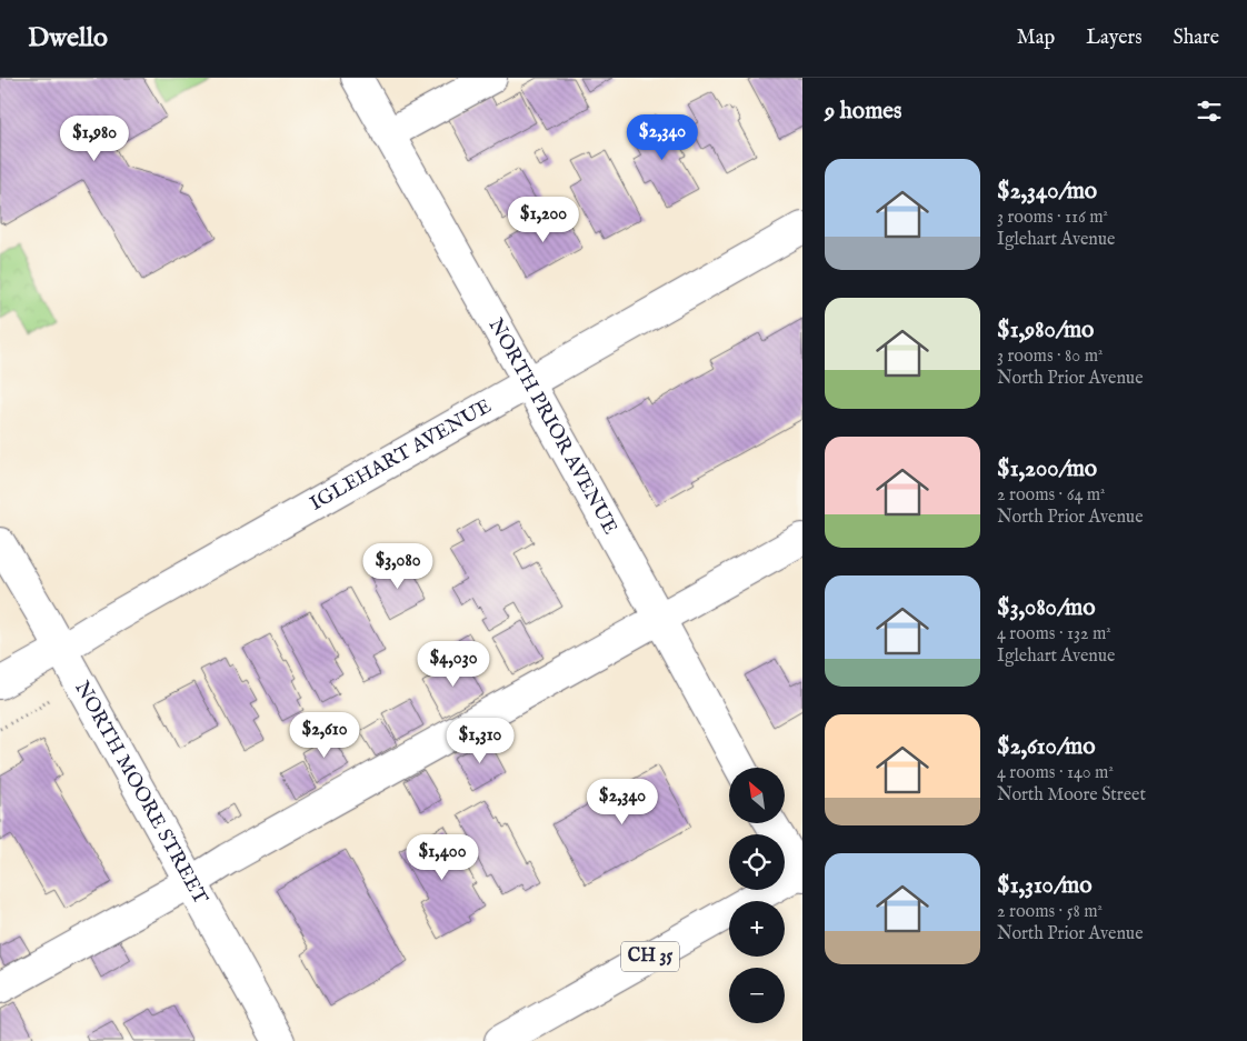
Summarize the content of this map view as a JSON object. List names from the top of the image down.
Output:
{
  "streets": {
    "street": [
      "NORTH PRIOR AVENUE",
      "IGLEHART AVENUE",
      "NORTH MOORE STREET",
      "CH 35"
    ]
  },
  "crossings": [
    ["NORTH PRIOR AVENUE", "IGLEHART AVENUE"],
    ["IGLEHART AVENUE", "NORTH MOORE STREET"]
  ],
  "north": "top left",
  "page": {
    "header": "Dwello",
    "nav": ["Map", "Layers", "Share"],
    "heading": "9 homes",
    "price": [
      "$2,340",
      "$1,980",
      "$1,200",
      "$3,080",
      "$4,030",
      "$2,610",
      "$1,310",
      "$2,340",
      "$1,400"
    ],
    "list": [
      {
        "name": "$2,340/mo",
        "note": "3 rooms · 116 m² · Iglehart Avenue"
      },
      {
        "name": "$1,980/mo",
        "note": "3 rooms · 80 m² · North Prior Avenue"
      },
      {
        "name": "$1,200/mo",
        "note": "2 rooms · 64 m² · North Prior Avenue"
      },
      {
        "name": "$3,080/mo",
        "note": "4 rooms · 132 m² · Iglehart Avenue"
      },
      {
        "name": "$2,610/mo",
        "note": "4 rooms · 140 m² · North Moore Street"
      },
      {
        "name": "$1,310/mo",
        "note": "2 rooms · 58 m² · North Prior Avenue"
      }
    ],
    "map_buttons": ["+", "−"]
  }
}
